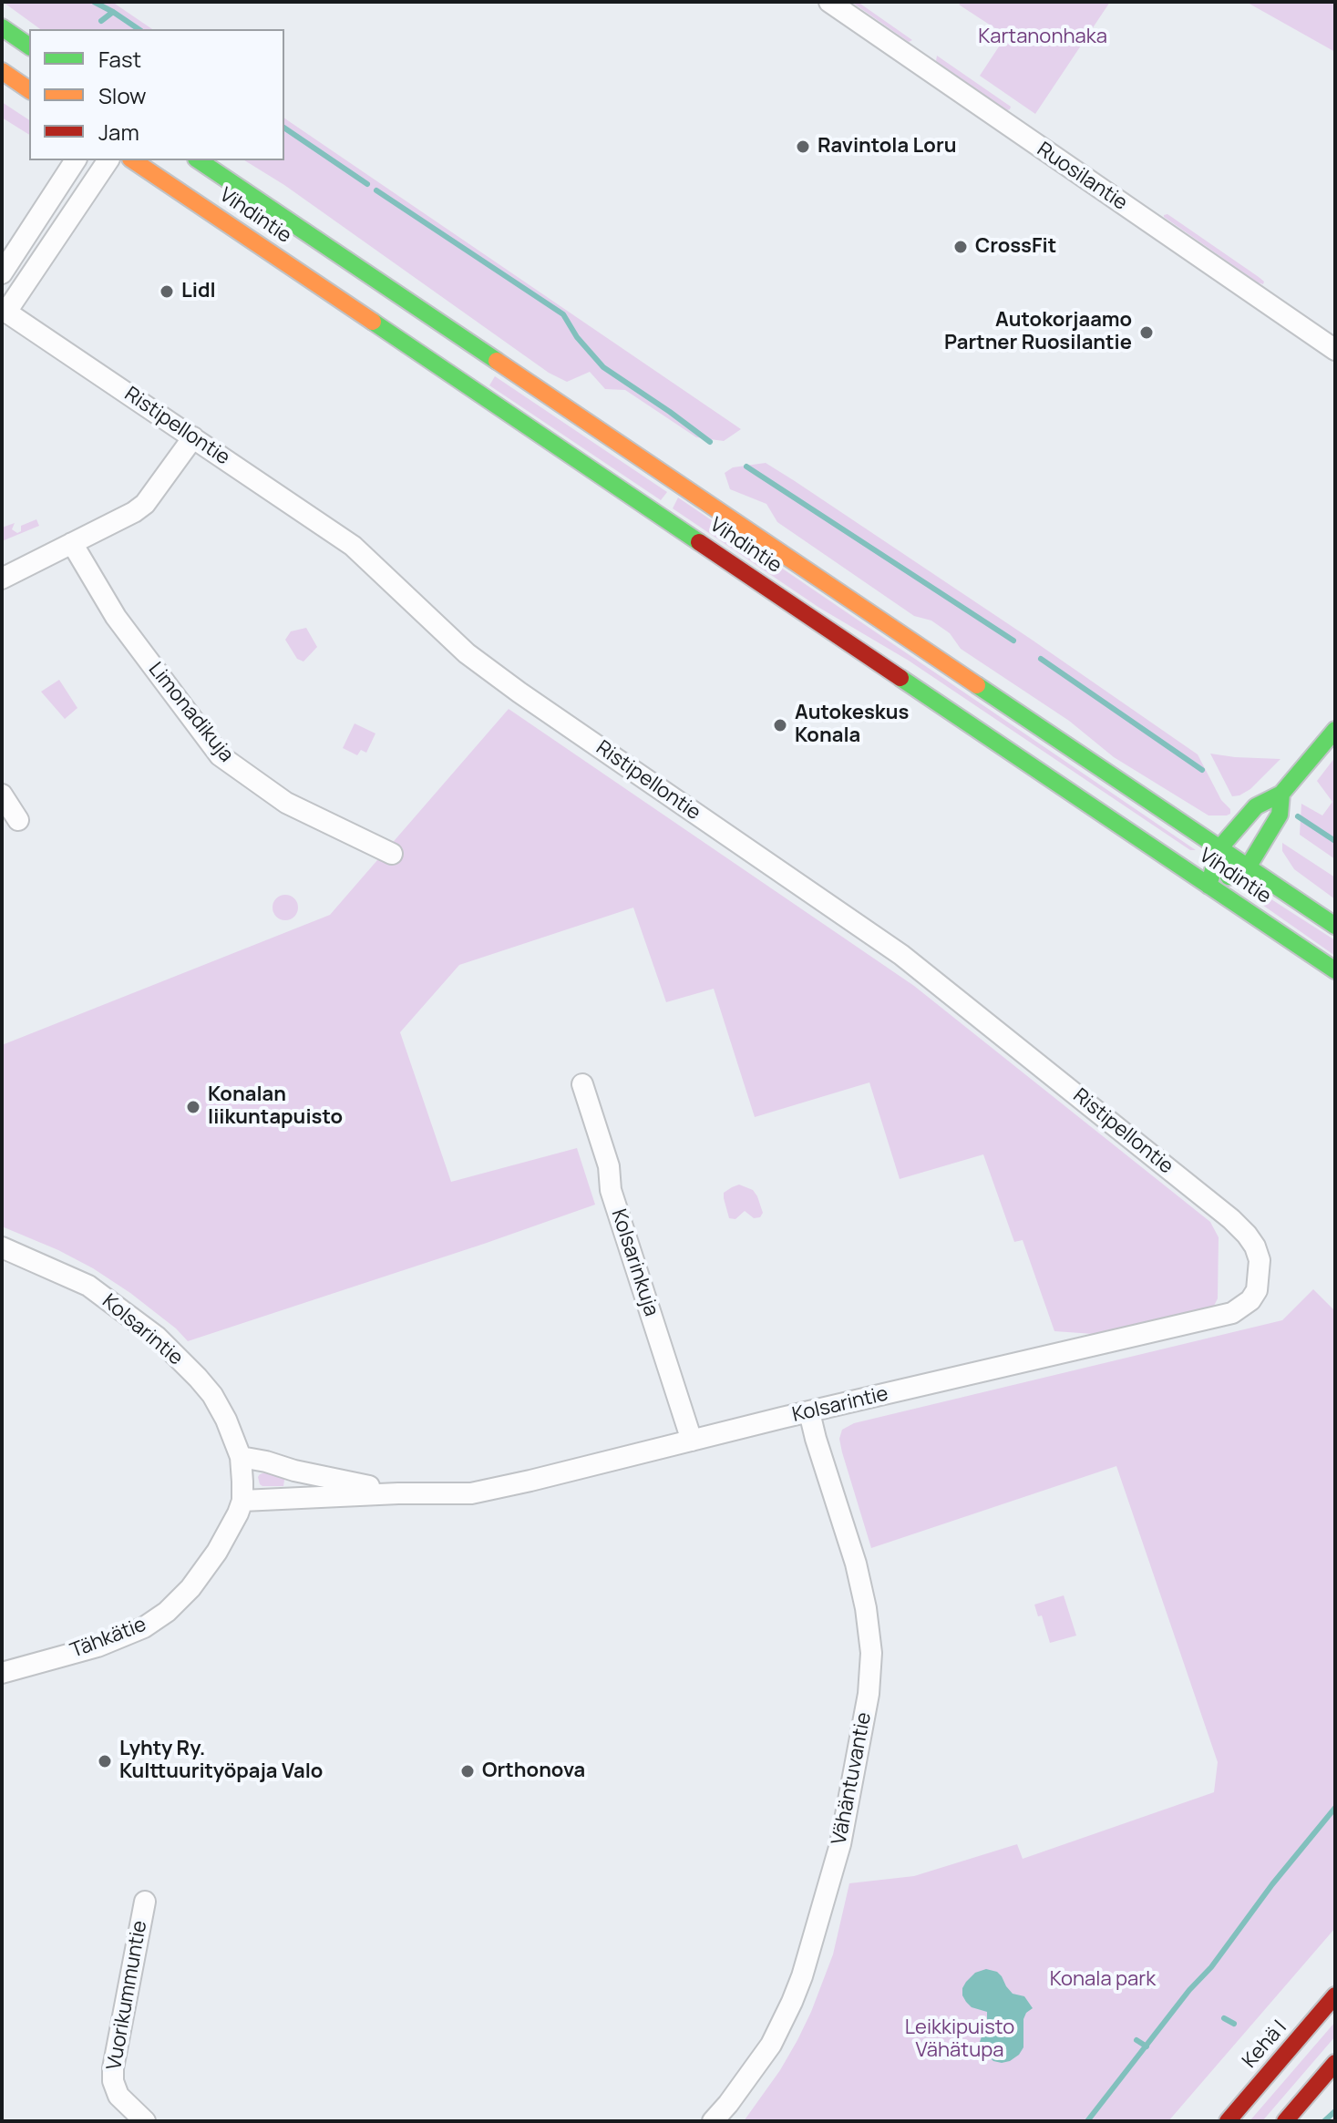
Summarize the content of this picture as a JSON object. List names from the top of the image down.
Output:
{
  "streets": {
    "main road": ["Vihdintie", "Kehä I"],
    "street": [
      "Ruosilantie",
      "Ristipellontie",
      "Limonadikuja",
      "Kolsarinkuja",
      "Kolsarintie",
      "Tähkätie",
      "Vähäntuvantie",
      "Vuorikummuntie"
    ]
  },
  "crossings": [
    ["Ristipellontie", "Kolsarintie"],
    ["Kolsarinkuja", "Kolsarintie"],
    ["Kolsarintie", "Tähkätie"],
    ["Kolsarintie", "Vähäntuvantie"]
  ],
  "parks": ["Kartanonhaka", "Konala park", "Leikkipuisto Vähätupa"],
  "places": [
    "Ravintola Loru",
    "CrossFit",
    "Lidl",
    "Autokorjaamo Partner Ruosilantie",
    "Autokeskus Konala",
    "Konalan liikuntapuisto",
    "Lyhty Ry. Kulttuurityöpaja Valo",
    "Orthonova"
  ],
  "legend": ["Fast", "Slow", "Jam"]
}
